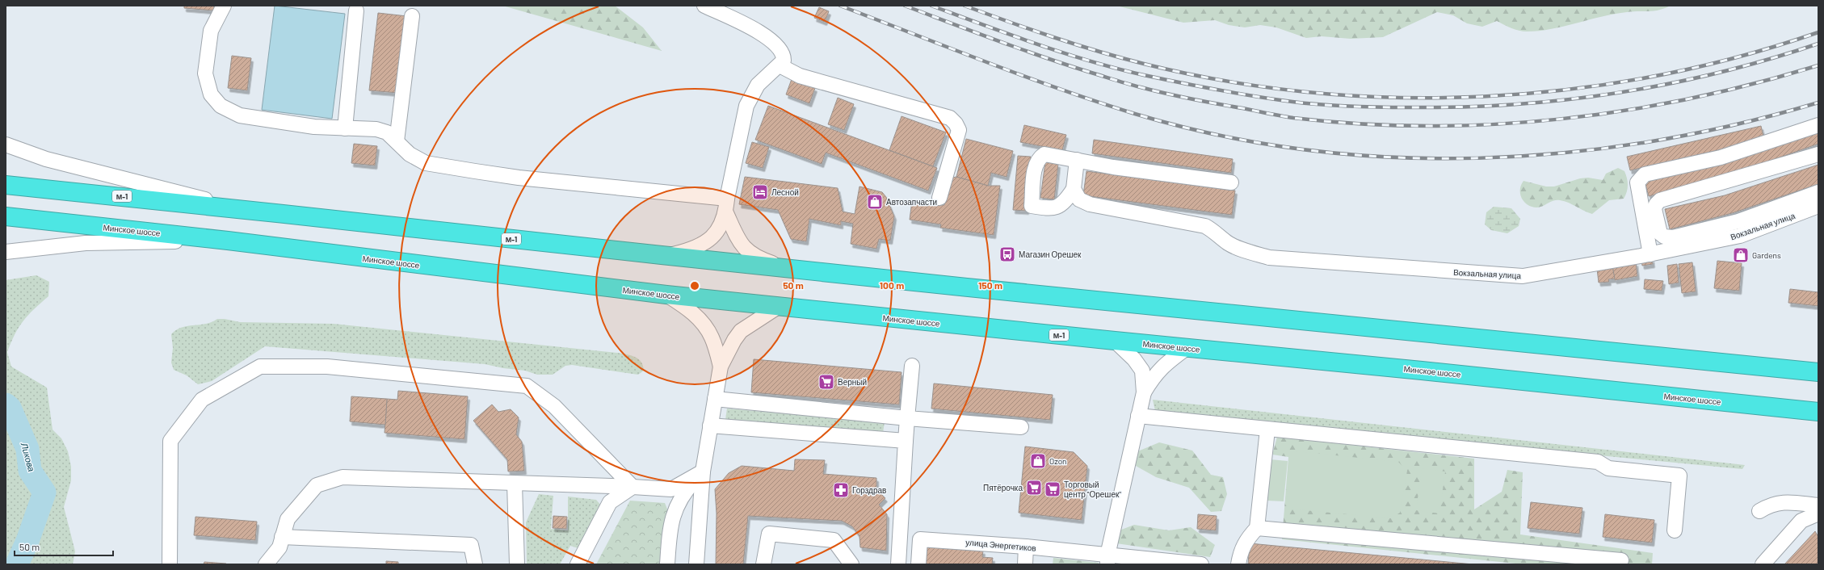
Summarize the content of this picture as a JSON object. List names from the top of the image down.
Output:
{
  "streets": {
    "highway": ["М-1", "Минское шоссе"],
    "street": ["Вокзальная улица", "улица Энергетиков"]
  },
  "water": ["Ликова"],
  "places": {
    "hotel": ["Лесной"],
    "shop": ["Автозапчасти", "Gardens", "Ozon"],
    "bus stop": ["Магазин Орешек"],
    "supermarket": ["Верный", "Пятёрочка", "Торговый центр \"Орешек\""],
    "pharmacy": ["Горздрав"]
  },
  "scale_bar": "50 m",
  "rings": ["50 m", "100 m", "150 m"]
}
